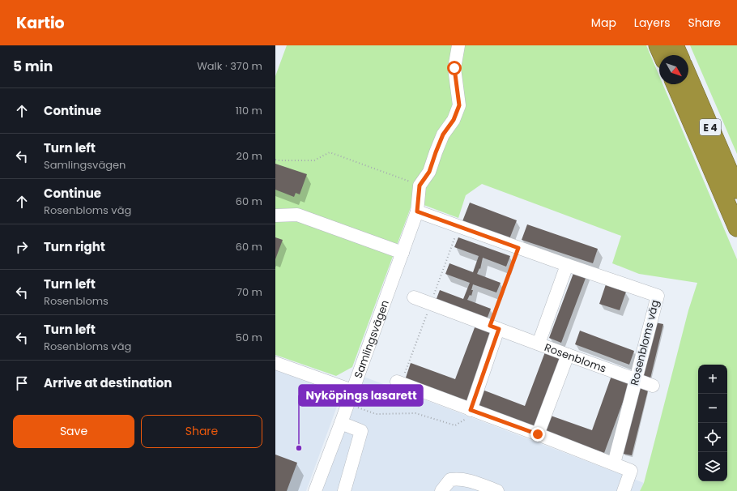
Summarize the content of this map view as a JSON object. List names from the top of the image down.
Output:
{
  "streets": {
    "highway": ["E 4"],
    "street": ["Samlingsvägen", "Rosenbloms väg", "Rosenbloms"]
  },
  "crossings": [
    ["Samlingsvägen", "Rosenbloms väg"],
    ["Rosenbloms väg", "Rosenbloms"]
  ],
  "places": ["Nyköpings lasarett"],
  "north": "bottom right",
  "page": {
    "header": "Kartio",
    "nav": ["Map", "Layers", "Share"],
    "heading": ["5 min", "Walk · 370 m"],
    "list": [
      ["Continue", "110 m"],
      ["Turn left", "Samlingsvägen", "20 m"],
      ["Continue", "Rosenbloms väg", "60 m"],
      ["Turn right", "60 m"],
      ["Turn left", "Rosenbloms", "70 m"],
      ["Turn left", "Rosenbloms väg", "50 m"],
      "Arrive at destination"
    ],
    "map_buttons": ["+", "−"],
    "buttons": ["Save", "Share"]
  }
}
